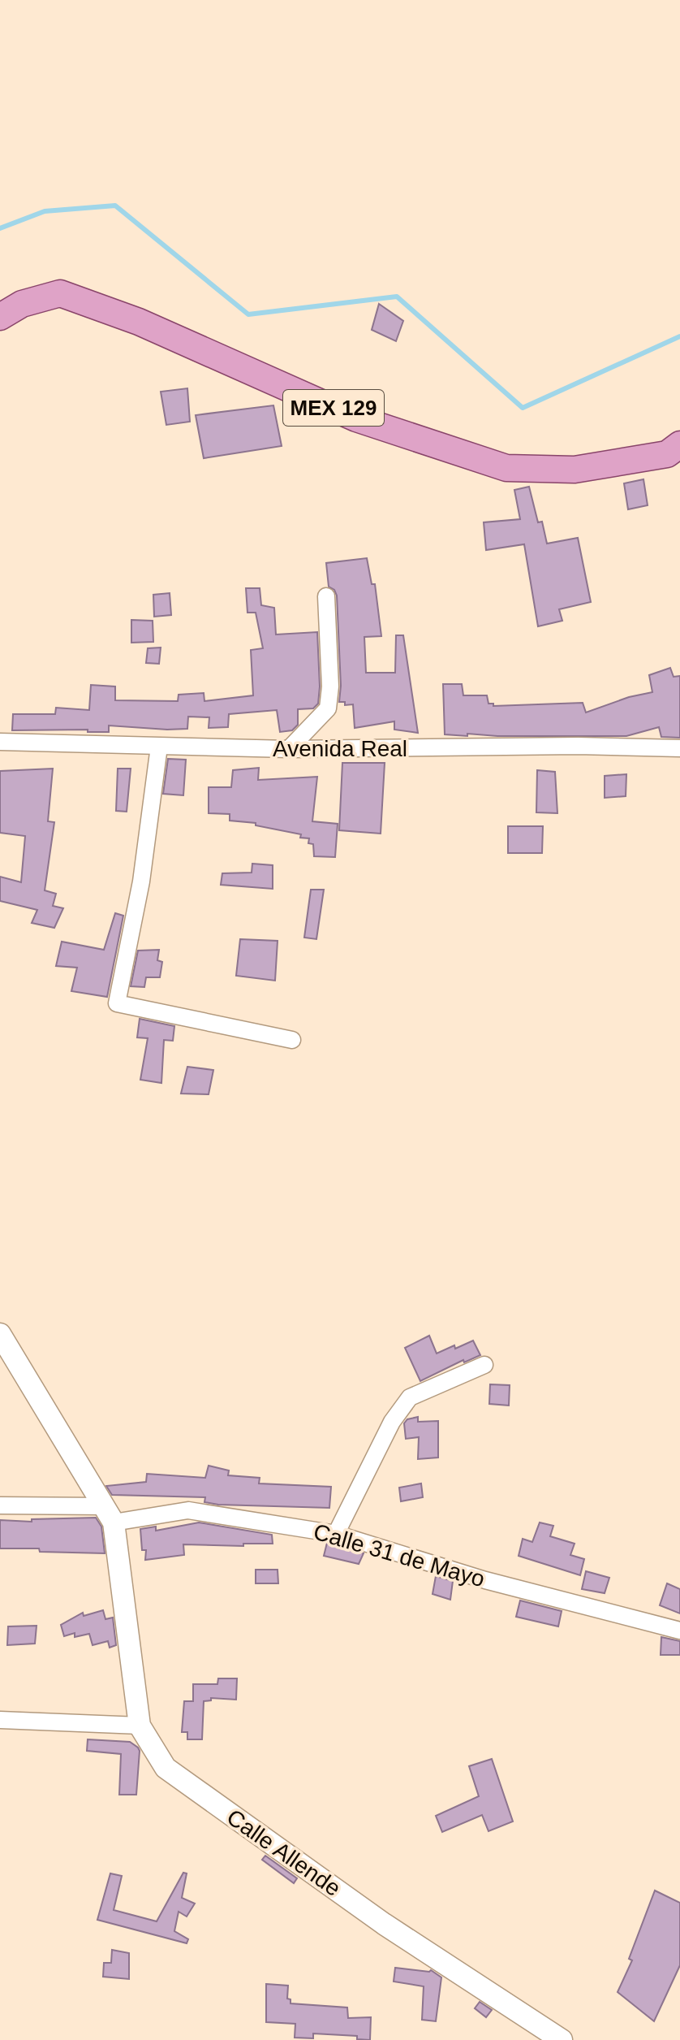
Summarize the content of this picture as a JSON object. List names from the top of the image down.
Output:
{
  "streets": {
    "main road": ["MEX 129"],
    "street": ["Avenida Real", "Calle 31 de Mayo", "Calle Allende"]
  }
}
